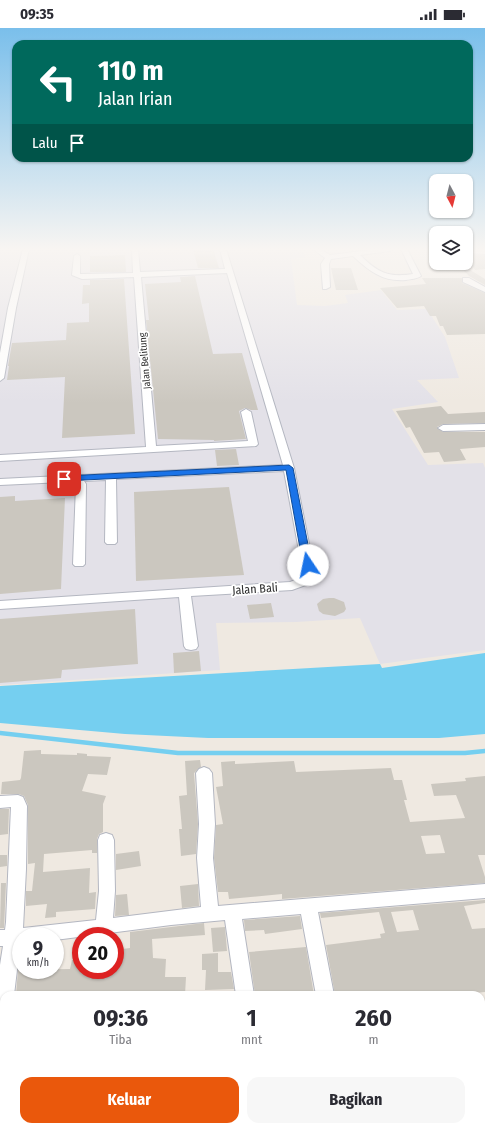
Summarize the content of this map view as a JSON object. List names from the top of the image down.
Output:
{
  "streets": {
    "street": ["Jalan Belitung", "Jalan Bali"]
  },
  "north": "bottom",
  "page": {
    "status": "09:35",
    "turn": ["110 m", "Jalan Irian"],
    "then": "Lalu",
    "speed": "9 km/h",
    "limit": "20",
    "eta": [
      "09:36",
      "Tiba",
      "1",
      "mnt",
      "260",
      "m"
    ],
    "buttons": ["Keluar", "Bagikan"]
  }
}
